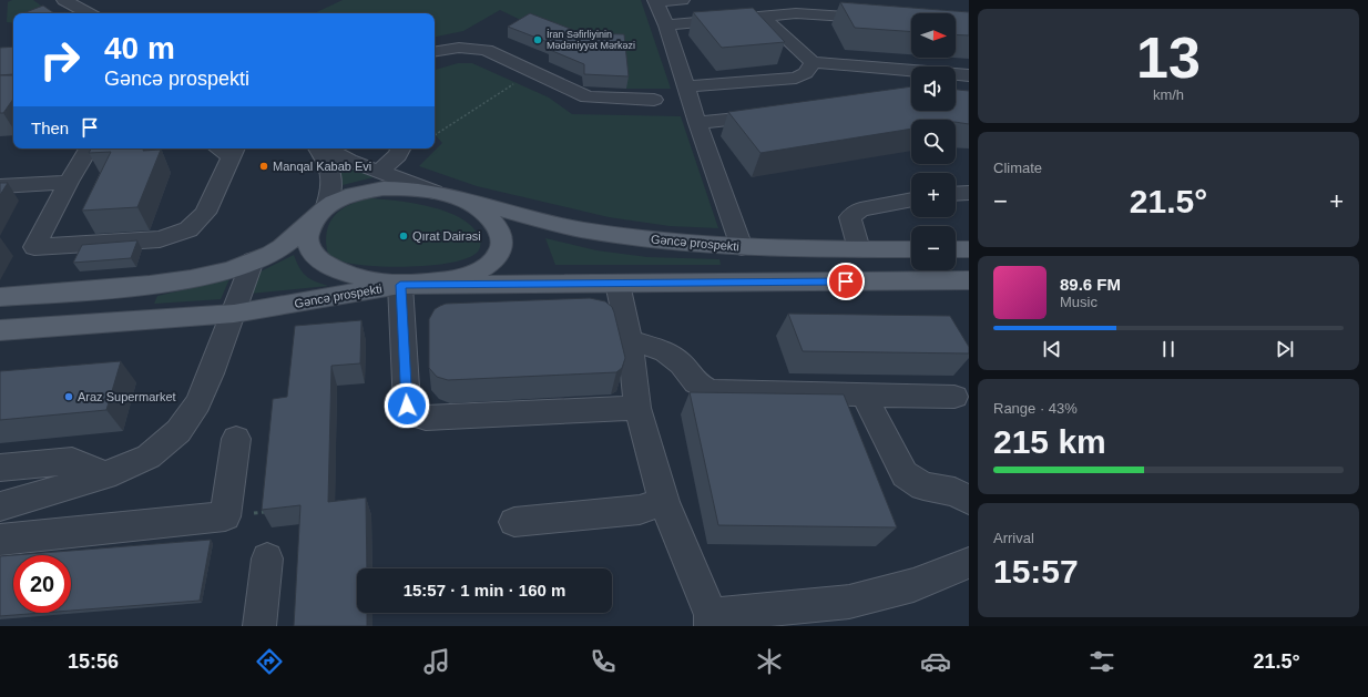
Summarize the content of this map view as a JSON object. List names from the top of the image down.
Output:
{
  "streets": {
    "main road": ["Gəncə prospekti"]
  },
  "places": [
    "İran Səfirliyinin Mədəniyyət Mərkəzi",
    "Manqal Kabab Evi",
    "Qırat Dairəsi",
    "Araz Supermarket"
  ],
  "north": "right",
  "page": {
    "tile": [
      ["13", "km/h"],
      "Climate",
      ["Range · 43%", "215 km"],
      ["Arrival", "15:57"]
    ],
    "map_buttons": ["+", "−"],
    "turn": ["40 m", "Gəncə prospekti"],
    "then": "Then",
    "heat": ["−", "21.5°", "+"],
    "song": ["89.6 FM", "Music"],
    "limit": "20",
    "trip": "15:57 · 1 min · 160 m",
    "tabs": ["15:56", "21.5°"]
  }
}
